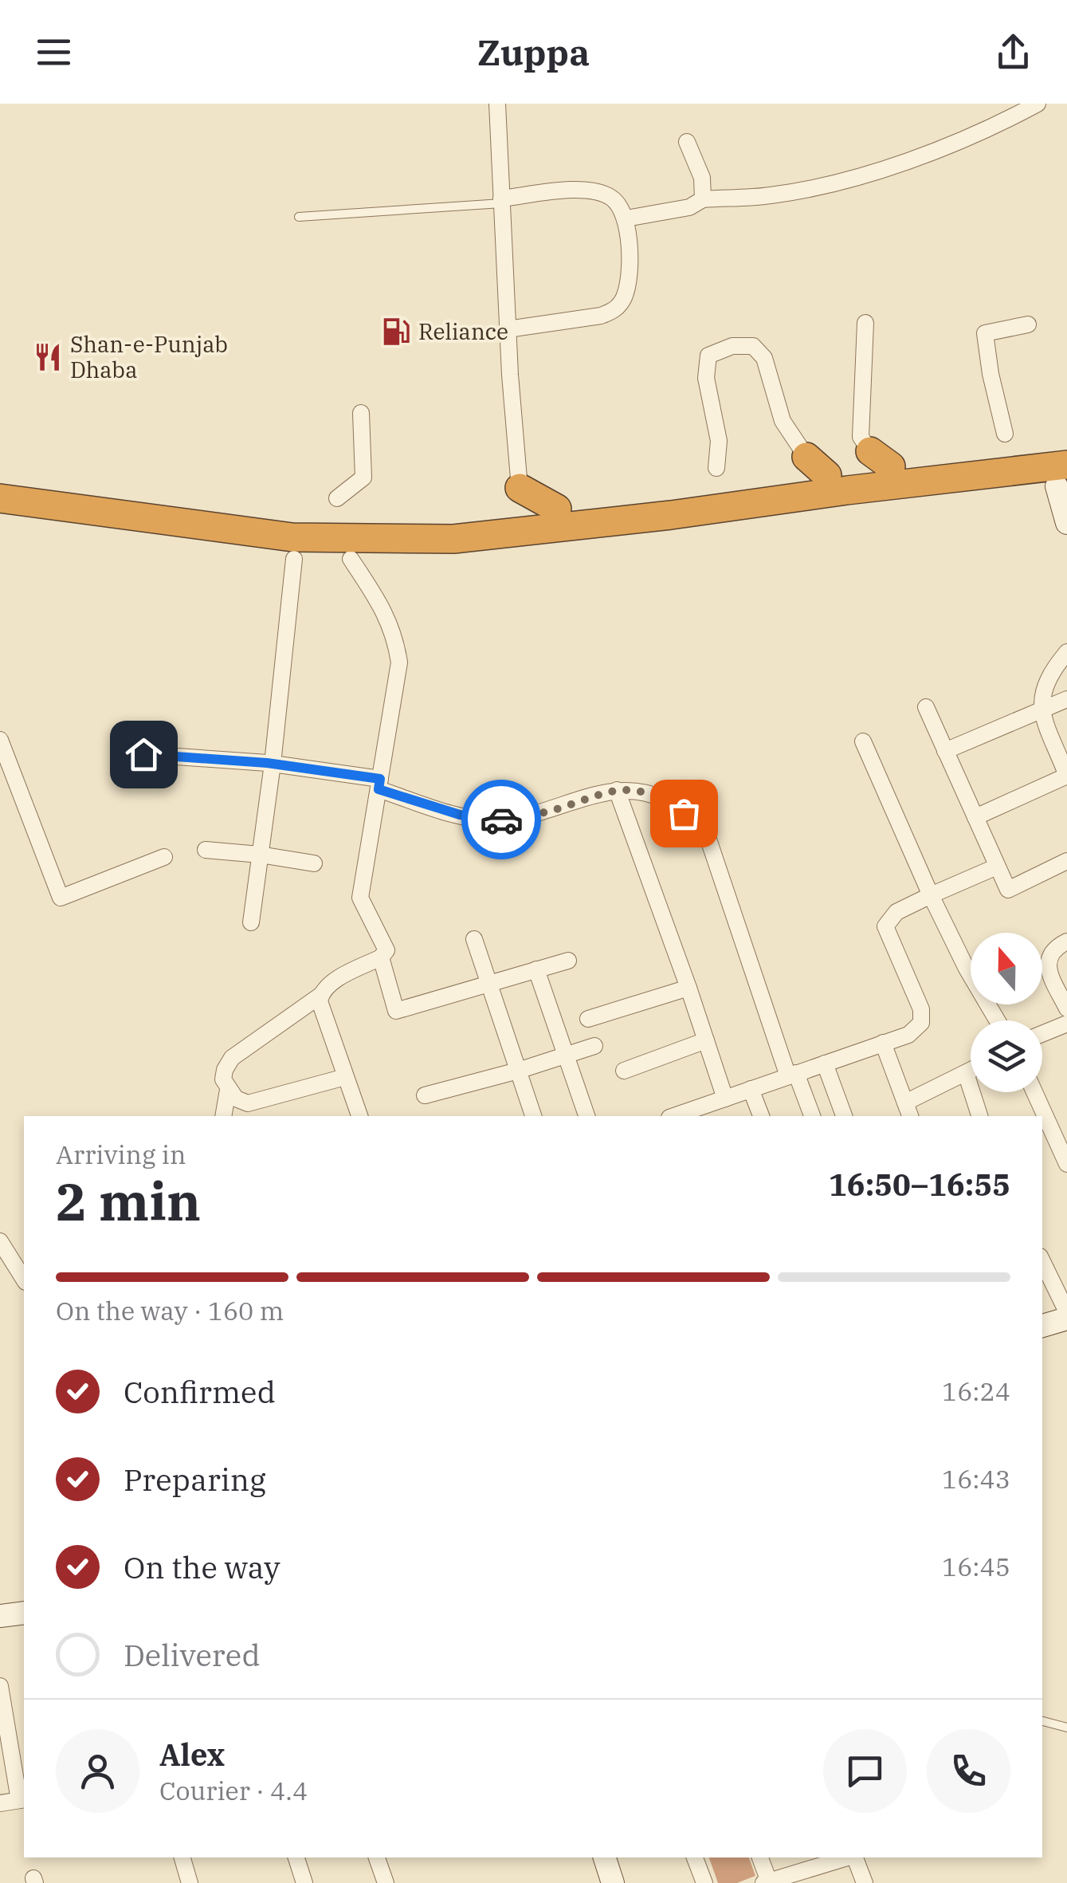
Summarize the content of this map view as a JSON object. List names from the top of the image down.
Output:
{
  "places": {
    "fuel station": ["Reliance"],
    "restaurant": ["Shan-e-Punjab Dhaba"]
  },
  "north": "top",
  "page": {
    "header": "Zuppa",
    "heading": ["2 min", "Arriving in", "16:50–16:55"],
    "panel": ["Alex", "Courier · 4.4"],
    "bar": "On the way · 160 m",
    "list": [
      ["Confirmed", "16:24"],
      ["Preparing", "16:43"],
      ["On the way", "16:45"],
      "Delivered"
    ]
  }
}
